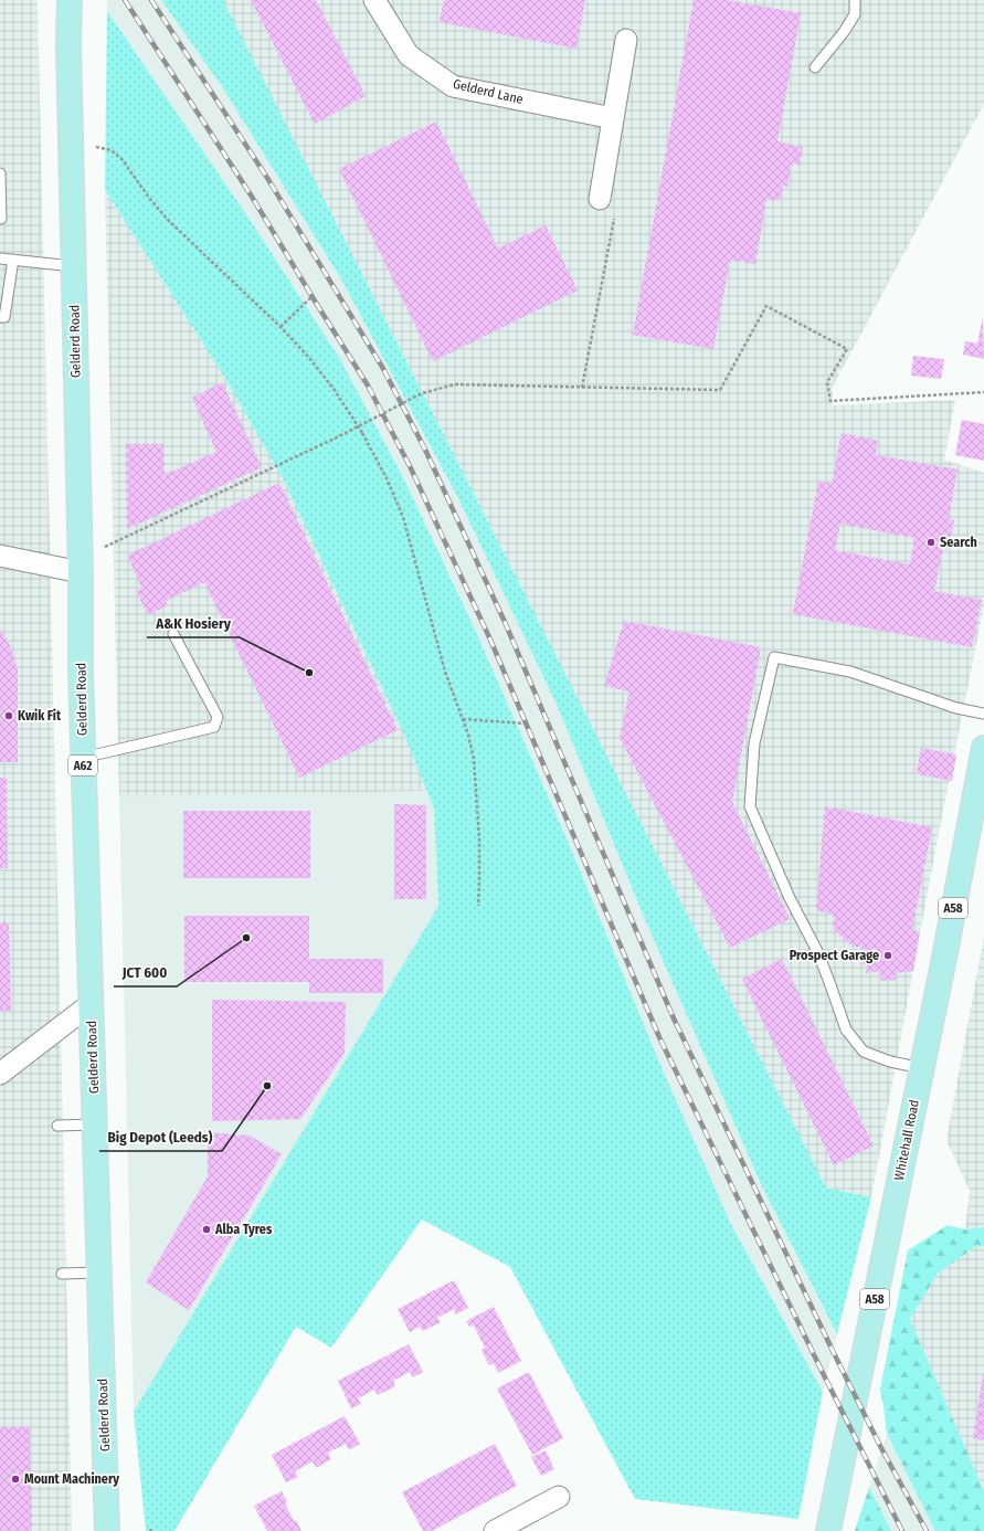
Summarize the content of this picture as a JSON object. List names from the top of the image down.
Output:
{
  "streets": {
    "main road": [
      "Gelderd Road",
      "A62",
      "A58",
      "Whitehall Road"
    ],
    "street": ["Gelderd Lane"]
  },
  "places": [
    "Search",
    "A&K Hosiery",
    "Kwik Fit",
    "JCT 600",
    "Prospect Garage",
    "Big Depot (Leeds)",
    "Alba Tyres",
    "Mount Machinery"
  ]
}
